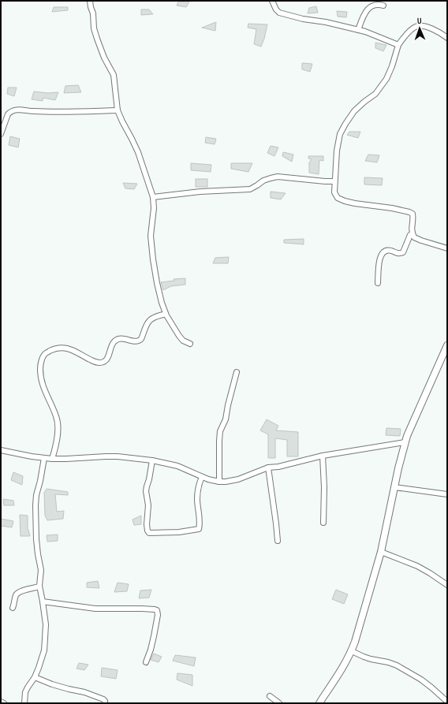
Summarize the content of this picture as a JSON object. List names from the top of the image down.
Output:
{
  "north": "top"
}
